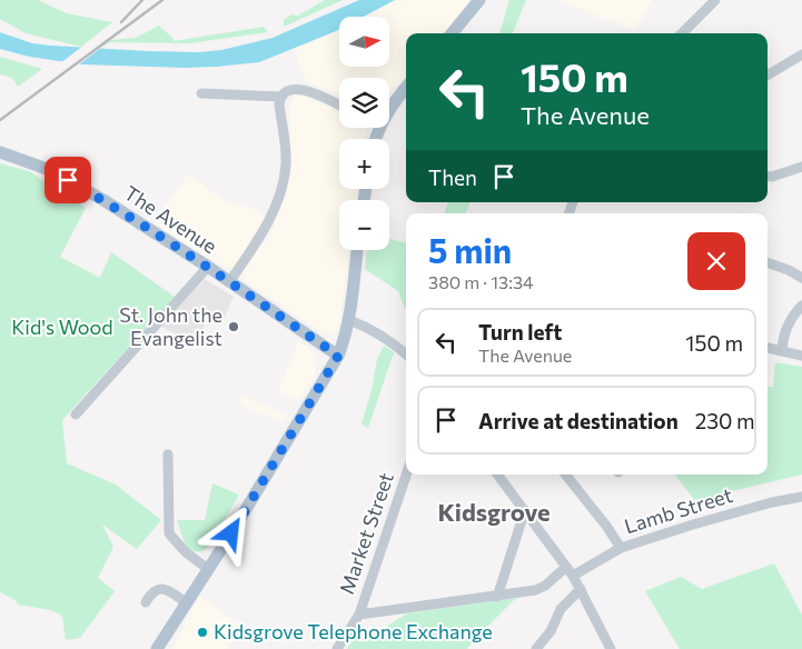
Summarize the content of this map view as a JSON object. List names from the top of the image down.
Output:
{
  "streets": {
    "main road": ["The Avenue"],
    "street": ["Lamb Street", "Market Street"]
  },
  "districts": ["Kidsgrove"],
  "parks": ["Kid's Wood"],
  "places": ["St. John the Evangelist", "Kidsgrove Telephone Exchange"],
  "north": "right",
  "page": {
    "map_buttons": ["+", "−"],
    "turn": ["150 m", "The Avenue"],
    "then": "Then",
    "heading": ["5 min", "380 m · 13:34"],
    "list": [
      {
        "name": "Turn left",
        "note": "The Avenue",
        "value": "150 m"
      },
      {
        "name": "Arrive at destination",
        "value": "230 m"
      }
    ]
  }
}
